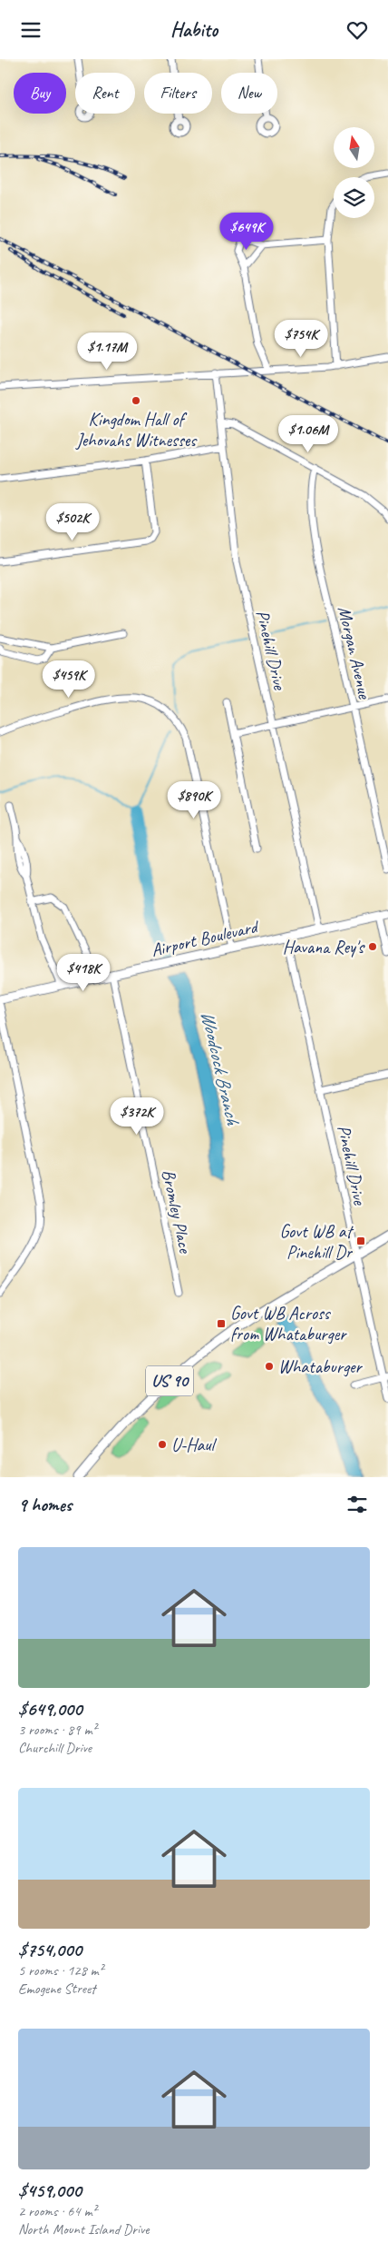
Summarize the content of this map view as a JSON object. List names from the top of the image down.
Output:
{
  "streets": {
    "main road": ["Airport Boulevard", "US 90"],
    "street": ["Pinehill Drive", "Morgan Avenue", "Bromley Place"]
  },
  "crossings": [
    ["Pinehill Drive", "Airport Boulevard"],
    ["Pinehill Drive", "US 90"],
    ["Airport Boulevard", "Bromley Place"]
  ],
  "water": ["Woodcock Branch"],
  "places": {
    "other": [
      "Kingdom Hall of Jehovahs Witnesses",
      "Havana Rey's",
      "Whataburger",
      "U-Haul"
    ],
    "transit": ["Govt WB at Pinehill Dr", "Govt WB Across from Whataburger"]
  },
  "north": "top",
  "page": {
    "header": "Habito",
    "chip": [
      "Buy",
      "Rent",
      "Filters",
      "New"
    ],
    "price": [
      "$649K",
      "$754K",
      "$1.17M",
      "$1.06M",
      "$502K",
      "$459K",
      "$890K",
      "$418K",
      "$372K"
    ],
    "heading": "9 homes",
    "list": [
      {
        "name": "$649,000",
        "note": "3 rooms · 89 m² · Churchill Drive"
      },
      {
        "name": "$754,000",
        "note": "5 rooms · 128 m² · Emogene Street"
      },
      {
        "name": "$459,000",
        "note": "2 rooms · 64 m² · North Mount Island Drive"
      }
    ]
  }
}
